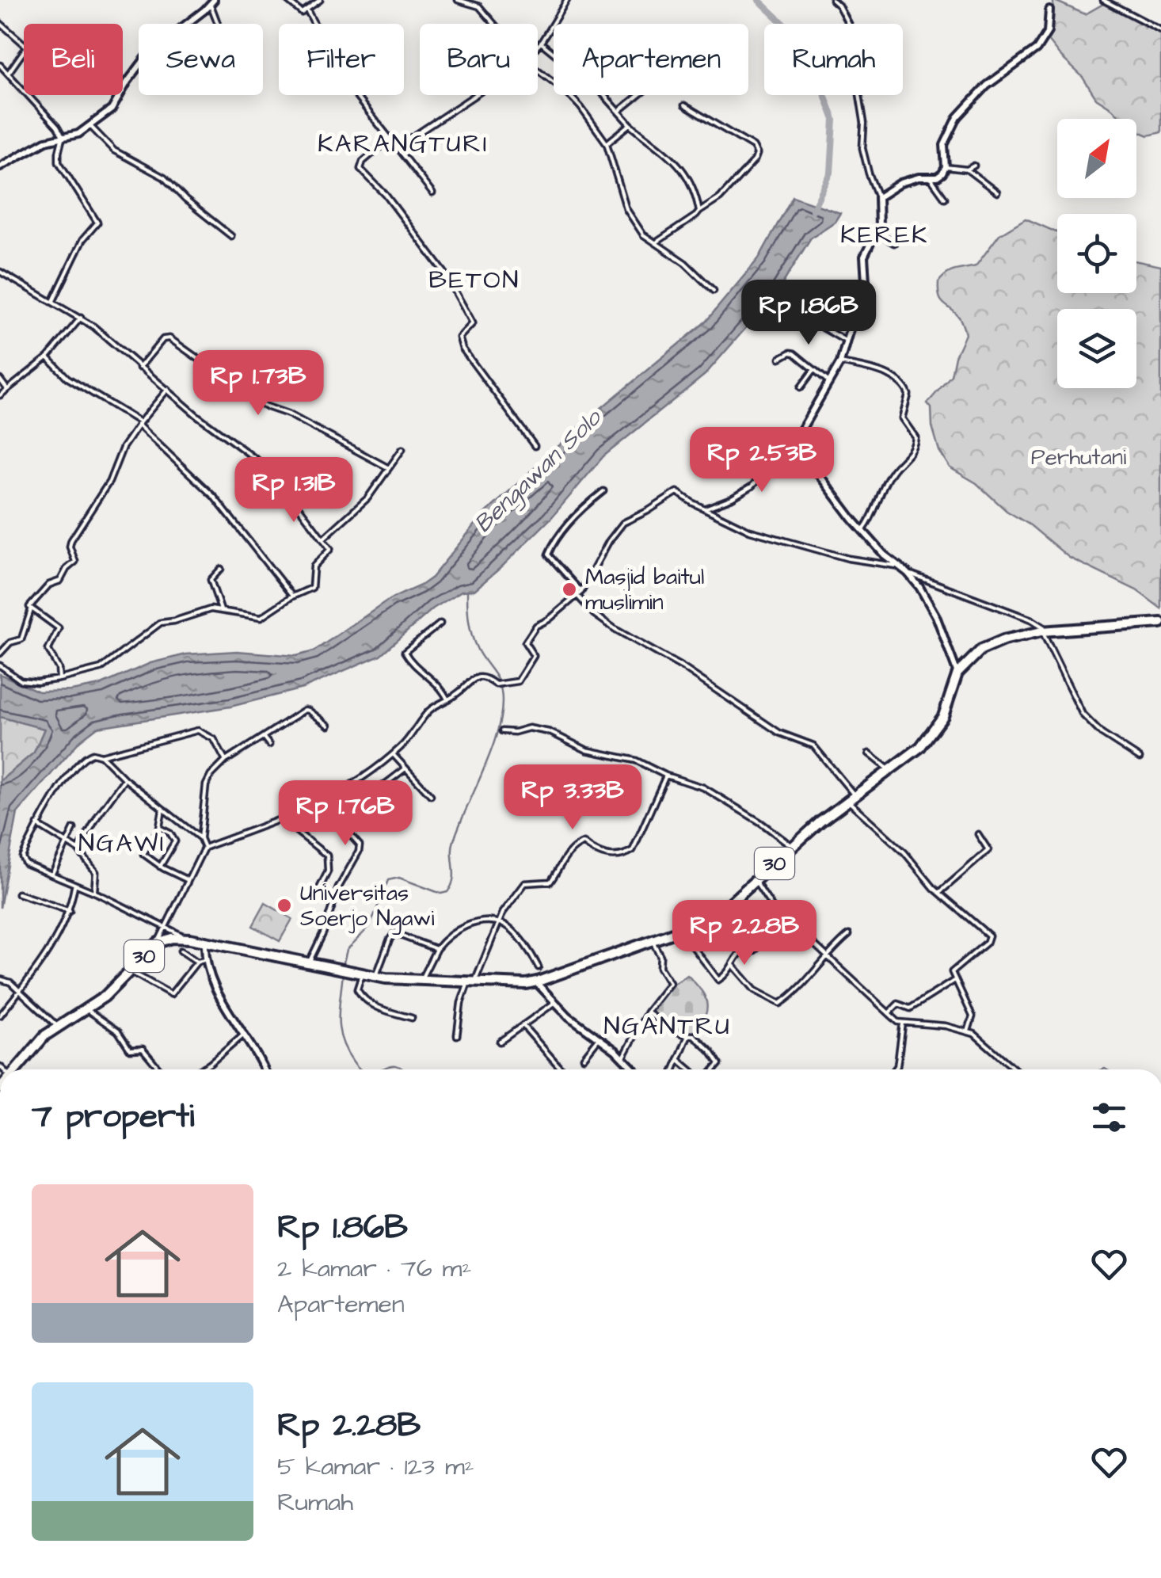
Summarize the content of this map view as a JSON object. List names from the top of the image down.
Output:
{
  "streets": {
    "highway": ["30"]
  },
  "districts": [
    "KARANGTURI",
    "KEREK",
    "BETON",
    "NGAWI",
    "NGANTRU"
  ],
  "water": ["Bengawan Solo"],
  "parks": ["Perhutani"],
  "places": ["Masjid baitul muslimin", "Universitas Soerjo Ngawi"],
  "north": "top right",
  "page": {
    "chip": [
      "Beli",
      "Sewa",
      "Filter",
      "Baru",
      "Apartemen",
      "Rumah"
    ],
    "price": [
      "Rp 1.86B",
      "Rp 1.73B",
      "Rp 2.53B",
      "Rp 1.31B",
      "Rp 3.33B",
      "Rp 1.76B",
      "Rp 2.28B"
    ],
    "heading": "7 properti",
    "list": [
      {
        "name": "Rp 1.86B",
        "note": "2 kamar · 76 m² · Apartemen"
      },
      {
        "name": "Rp 2.28B",
        "note": "5 kamar · 123 m² · Rumah"
      }
    ]
  }
}
